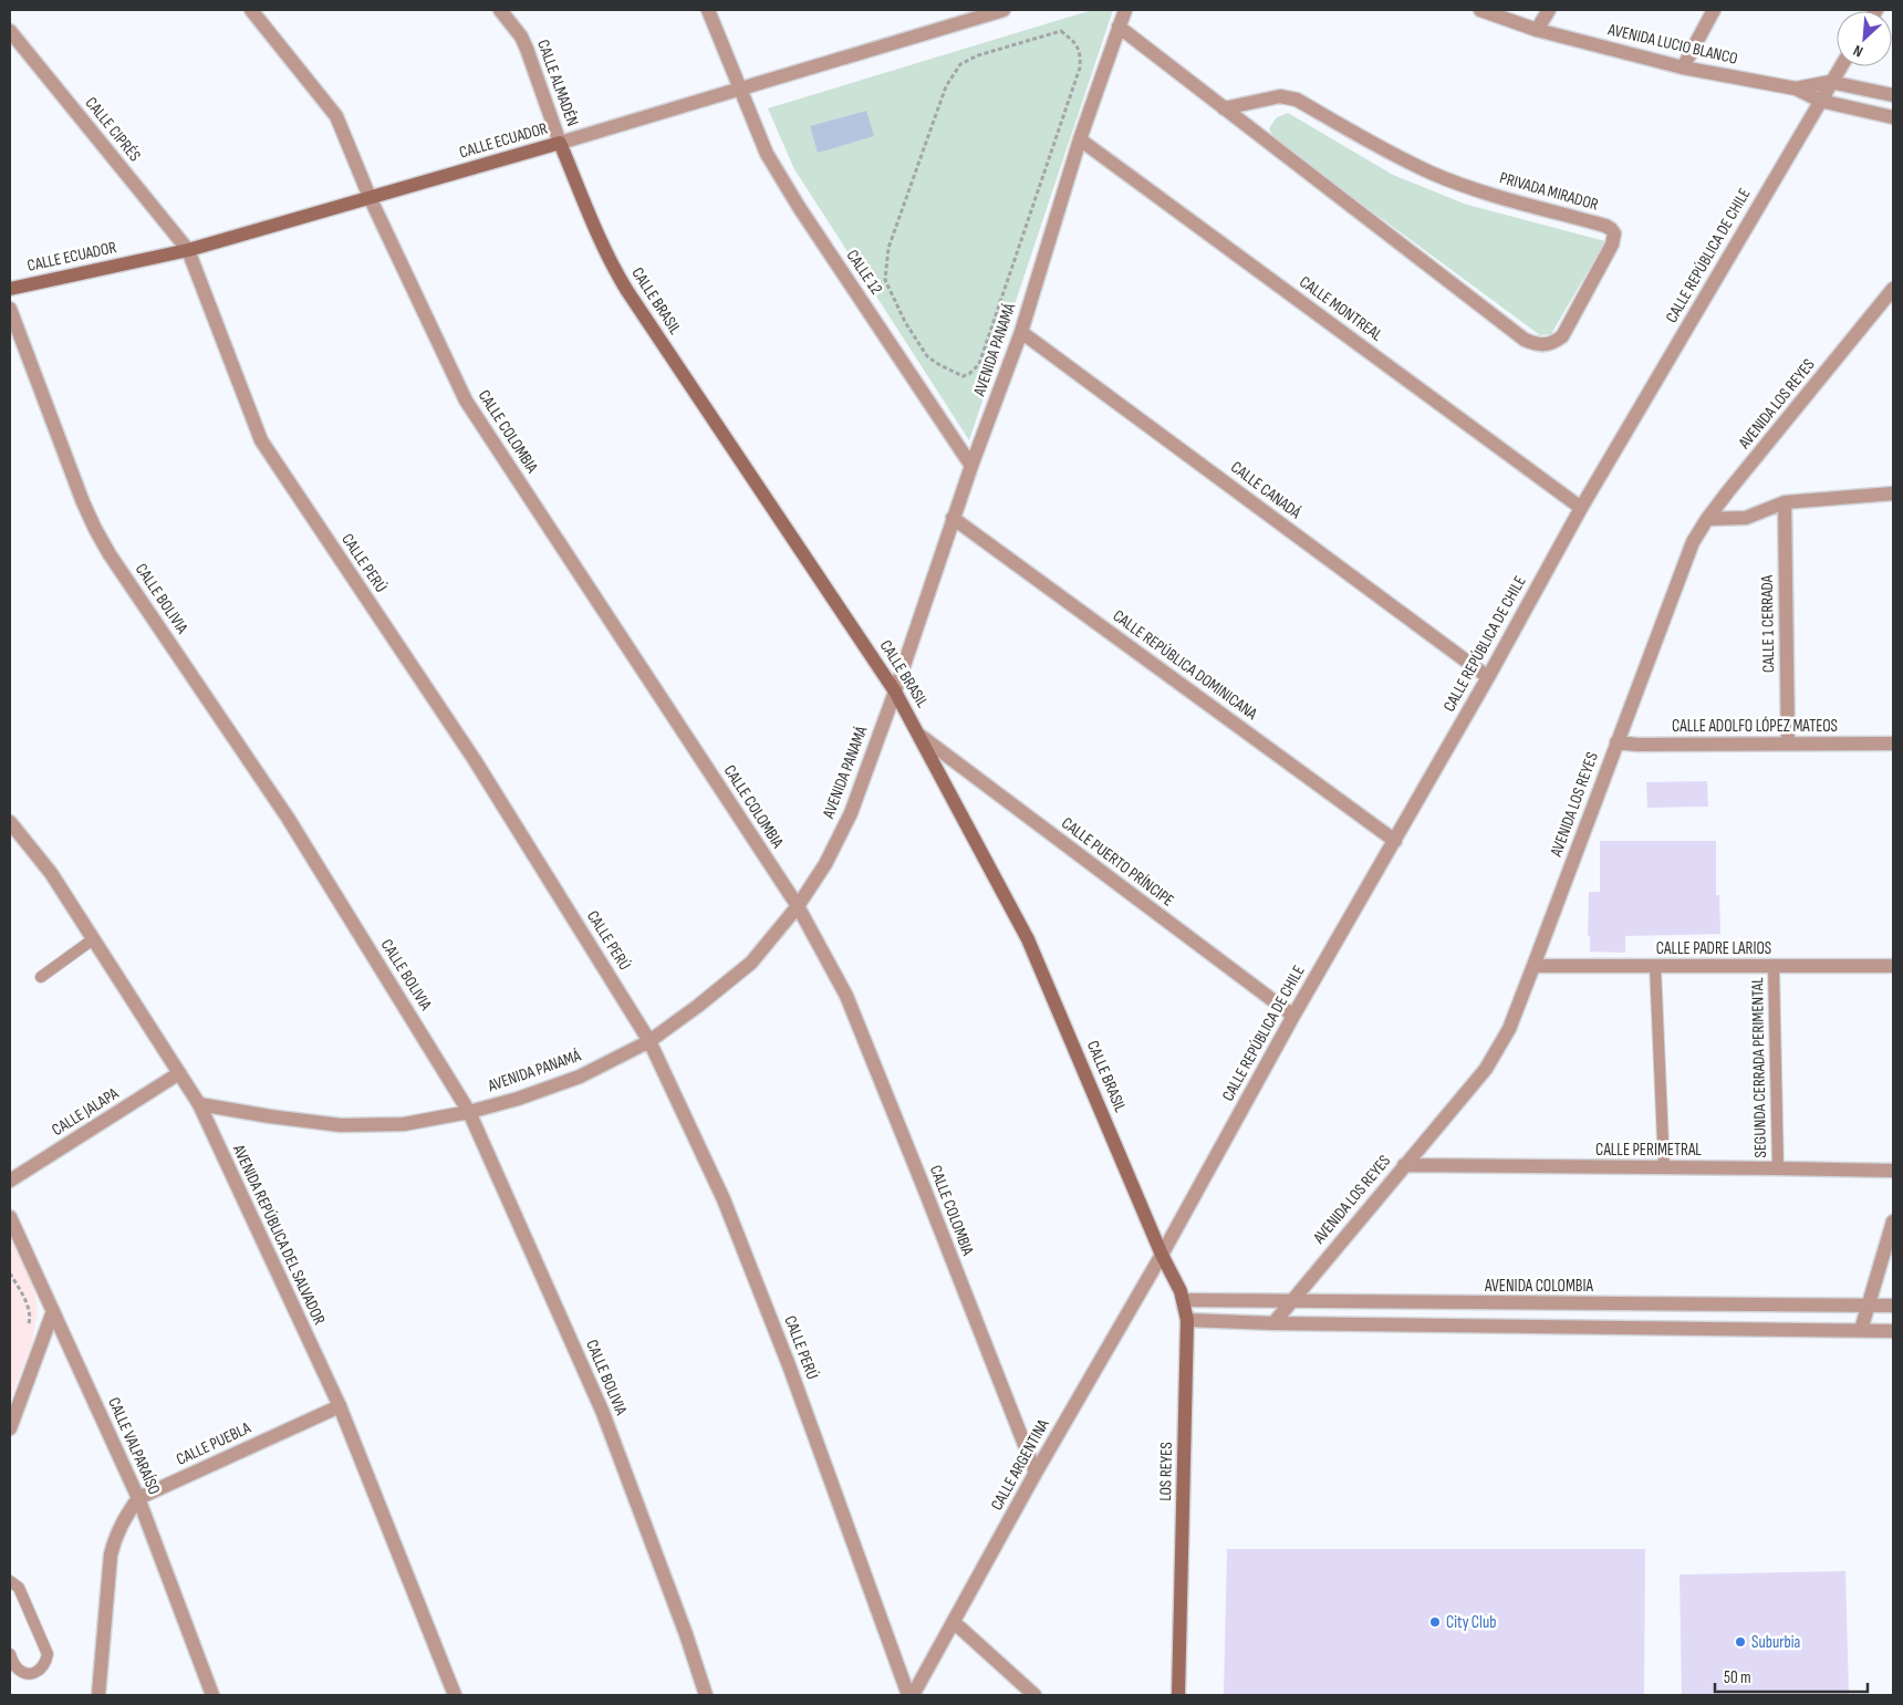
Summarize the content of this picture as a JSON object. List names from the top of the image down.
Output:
{
  "streets": {
    "main road": ["CALLE ECUADOR", "CALLE BRASIL", "LOS REYES"],
    "street": [
      "AVENIDA LUCIO BLANCO",
      "CALLE ALMADÉN",
      "CALLE CIPRÉS",
      "PRIVADA MIRADOR",
      "CALLE REPÚBLICA DE CHILE",
      "CALLE 12",
      "CALLE MONTREAL",
      "AVENIDA PANAMÁ",
      "AVENIDA LOS REYES",
      "CALLE COLOMBIA",
      "CALLE CANADÁ",
      "CALLE PERÚ",
      "CALLE BOLIVIA",
      "CALLE 1 CERRADA",
      "CALLE REPÚBLICA DOMINICANA",
      "CALLE ADOLFO LÓPEZ MATEOS",
      "CALLE PUERTO PRÍNCIPE",
      "CALLE PADRE LARIOS",
      "CALLE JALAPA",
      "CALLE PERIMETRAL",
      "AVENIDA REPÚBLICA DEL SALVADOR",
      "AVENIDA COLOMBIA",
      "CALLE PUEBLA",
      "CALLE VALPARAÍSO",
      "CALLE ARGENTINA"
    ],
    "lane": ["SEGUNDA CERRADA PERIMENTAL"]
  },
  "crossings": [
    ["AVENIDA LUCIO BLANCO", "CALLE REPÚBLICA DE CHILE"],
    ["CALLE ALMADÉN", "CALLE ECUADOR"],
    ["CALLE ALMADÉN", "CALLE BRASIL"],
    ["CALLE CIPRÉS", "CALLE ECUADOR"],
    ["CALLE CIPRÉS", "CALLE PERÚ"],
    ["CALLE ECUADOR", "CALLE 12"],
    ["CALLE ECUADOR", "CALLE BRASIL"],
    ["CALLE ECUADOR", "CALLE COLOMBIA"],
    ["CALLE ECUADOR", "CALLE PERÚ"],
    ["PRIVADA MIRADOR", "AVENIDA PANAMÁ"],
    ["CALLE REPÚBLICA DE CHILE", "CALLE BRASIL"],
    ["CALLE REPÚBLICA DE CHILE", "CALLE MONTREAL"],
    ["CALLE REPÚBLICA DE CHILE", "CALLE CANADÁ"],
    ["CALLE REPÚBLICA DE CHILE", "CALLE REPÚBLICA DOMINICANA"],
    ["CALLE REPÚBLICA DE CHILE", "CALLE PUERTO PRÍNCIPE"],
    ["CALLE REPÚBLICA DE CHILE", "CALLE ARGENTINA"],
    ["CALLE REPÚBLICA DE CHILE", "LOS REYES"],
    ["CALLE 12", "AVENIDA PANAMÁ"],
    ["CALLE BRASIL", "AVENIDA PANAMÁ"],
    ["CALLE BRASIL", "CALLE PUERTO PRÍNCIPE"],
    ["CALLE BRASIL", "CALLE ARGENTINA"],
    ["CALLE BRASIL", "LOS REYES"],
    ["CALLE MONTREAL", "AVENIDA PANAMÁ"],
    ["AVENIDA PANAMÁ", "CALLE COLOMBIA"],
    ["AVENIDA PANAMÁ", "CALLE CANADÁ"],
    ["AVENIDA PANAMÁ", "CALLE PERÚ"],
    ["AVENIDA PANAMÁ", "CALLE BOLIVIA"],
    ["AVENIDA PANAMÁ", "CALLE REPÚBLICA DOMINICANA"],
    ["AVENIDA PANAMÁ", "AVENIDA REPÚBLICA DEL SALVADOR"],
    ["AVENIDA LOS REYES", "CALLE ADOLFO LÓPEZ MATEOS"],
    ["AVENIDA LOS REYES", "CALLE PADRE LARIOS"],
    ["AVENIDA LOS REYES", "CALLE PERIMETRAL"],
    ["AVENIDA LOS REYES", "AVENIDA COLOMBIA"],
    ["CALLE COLOMBIA", "CALLE ARGENTINA"],
    ["CALLE 1 CERRADA", "CALLE ADOLFO LÓPEZ MATEOS"],
    ["CALLE PADRE LARIOS", "SEGUNDA CERRADA PERIMENTAL"],
    ["SEGUNDA CERRADA PERIMENTAL", "CALLE PERIMETRAL"],
    ["CALLE JALAPA", "AVENIDA REPÚBLICA DEL SALVADOR"],
    ["AVENIDA REPÚBLICA DEL SALVADOR", "CALLE PUEBLA"],
    ["AVENIDA COLOMBIA", "LOS REYES"],
    ["CALLE PUEBLA", "CALLE VALPARAÍSO"],
    ["CALLE ARGENTINA", "LOS REYES"]
  ],
  "places": ["City Club", "Suburbia"],
  "scale_bar": "50 m",
  "north": "bottom left"
}
